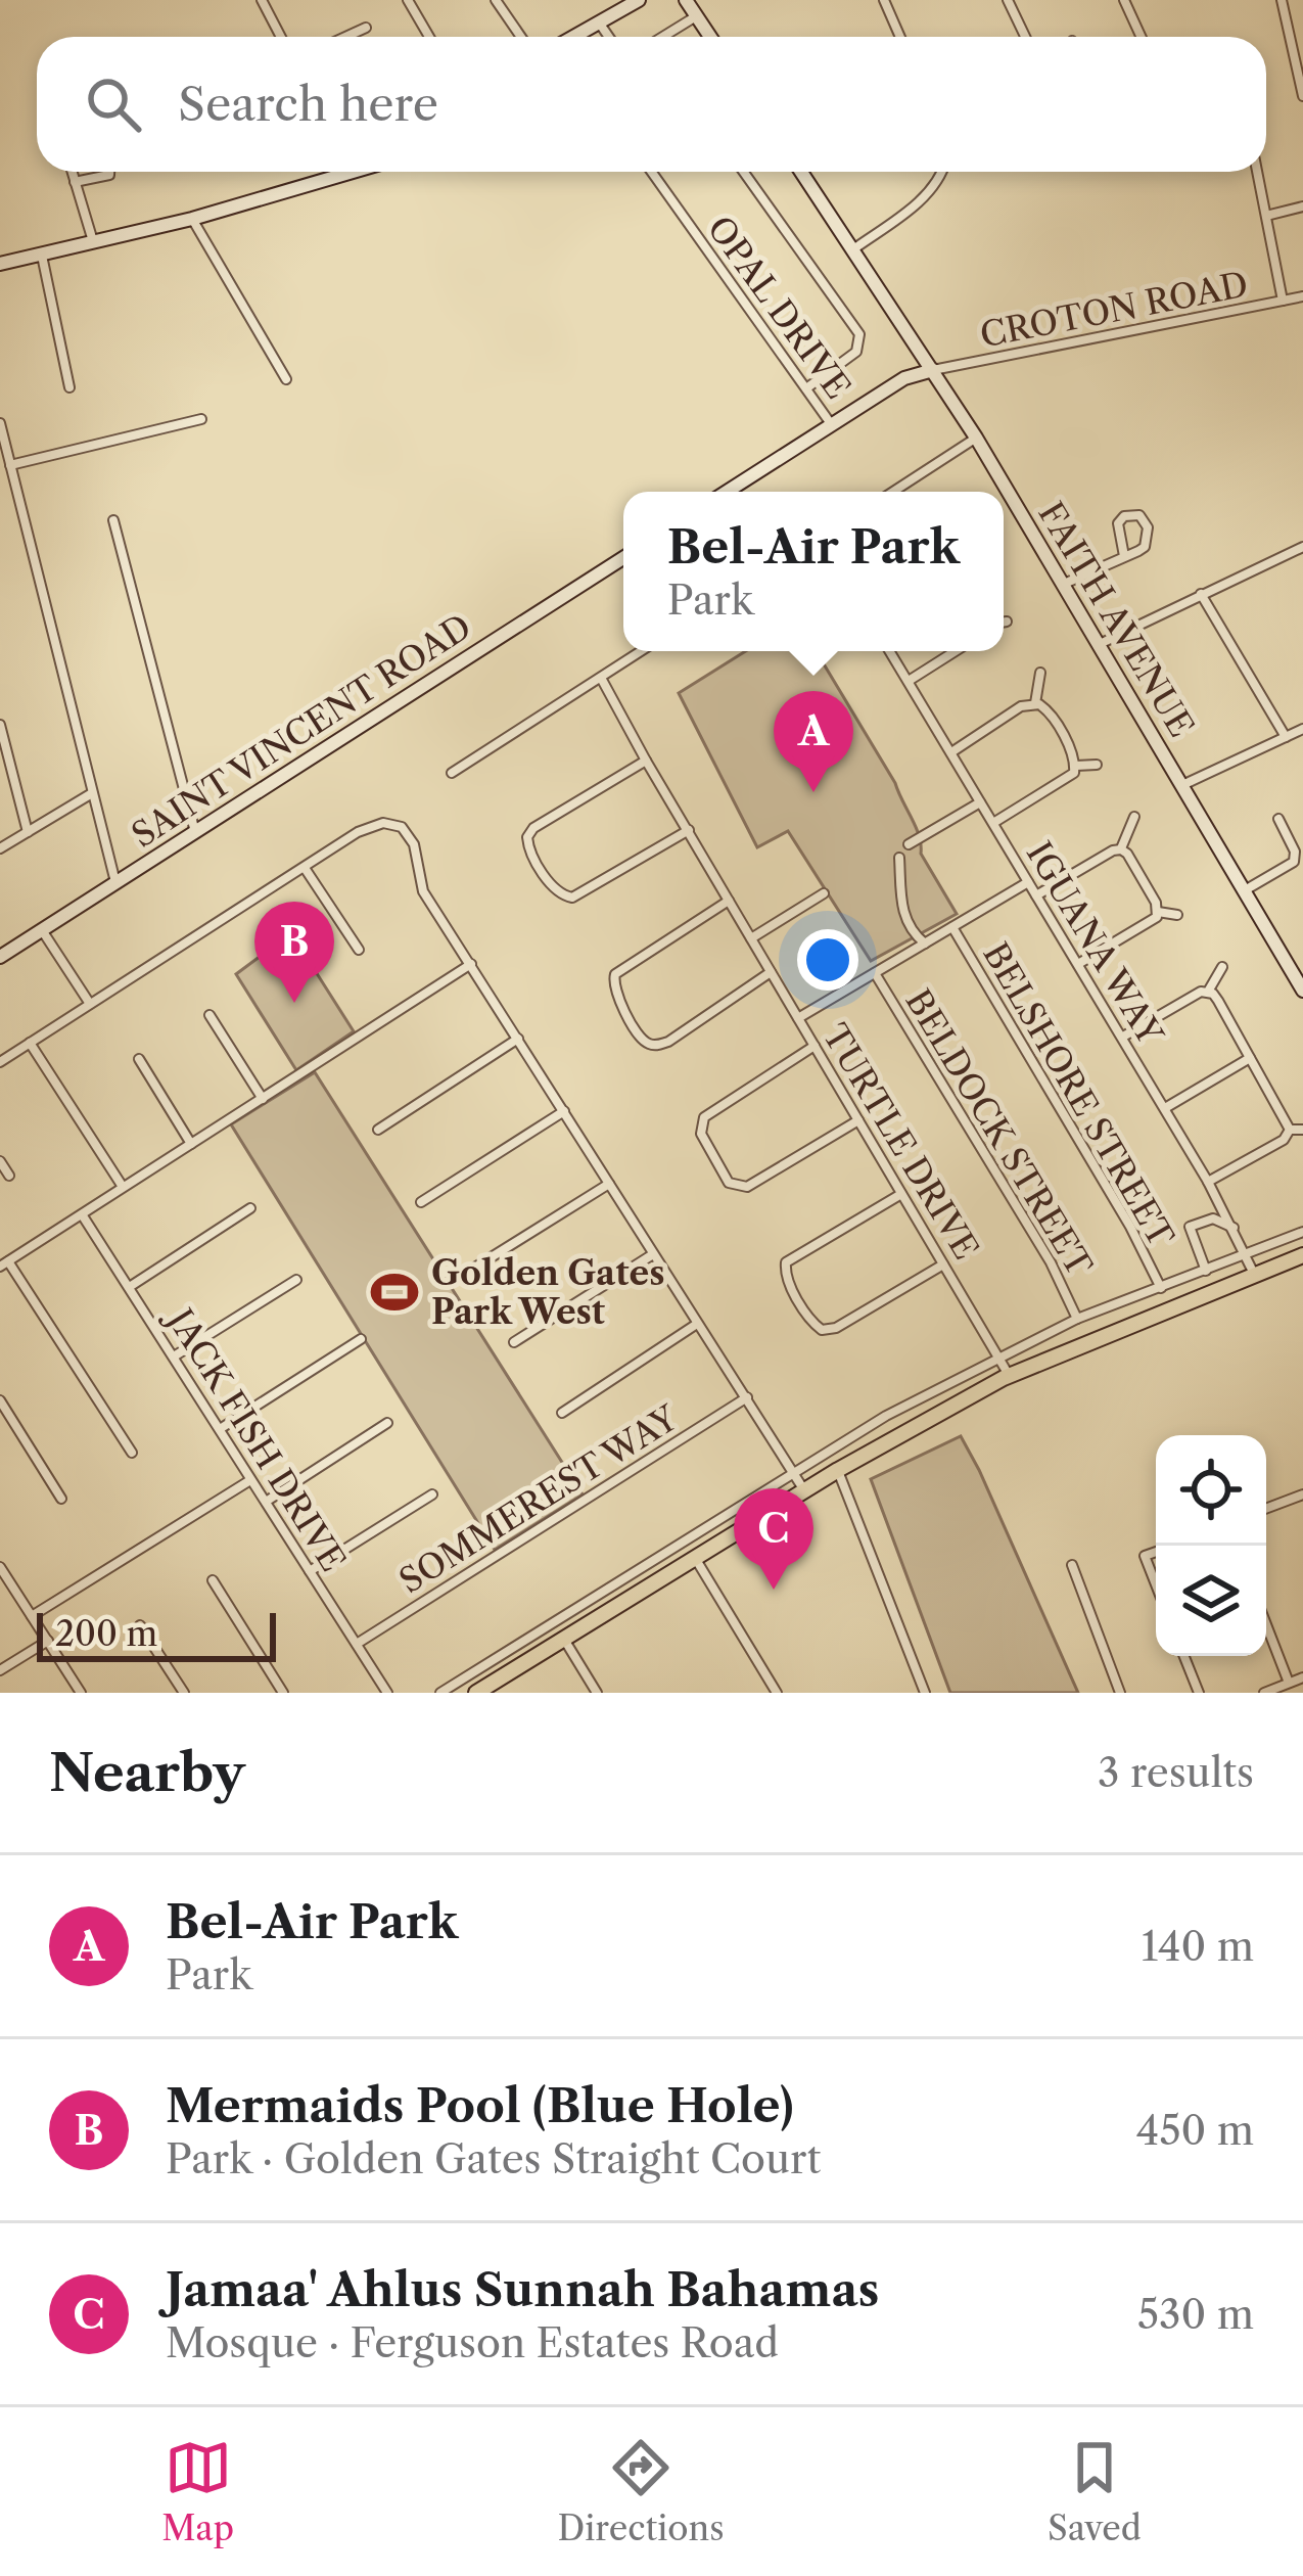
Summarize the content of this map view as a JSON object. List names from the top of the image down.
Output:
{
  "streets": {
    "street": [
      "OPAL DRIVE",
      "CROTON ROAD",
      "FAITH AVENUE",
      "SAINT VINCENT ROAD",
      "IGUANA WAY",
      "BELSHORE STREET",
      "BELDOCK STREET",
      "TURTLE DRIVE",
      "JACK FISH DRIVE",
      "SOMMEREST WAY"
    ]
  },
  "crossings": [
    ["CROTON ROAD", "FAITH AVENUE"],
    ["JACK FISH DRIVE", "SOMMEREST WAY"]
  ],
  "places": {
    "sports": ["Golden Gates Park West"]
  },
  "scale_bar": "200 m",
  "page": {
    "search": "Search here",
    "popup": ["Bel-Air Park", "Park"],
    "pins": ["A", "B", "C"],
    "scale": "200 m",
    "heading": ["Nearby", "3 results"],
    "list": [
      {
        "mark": "A",
        "name": "Bel-Air Park",
        "note": "Park",
        "value": "140 m"
      },
      {
        "mark": "B",
        "name": "Mermaids Pool (Blue Hole)",
        "note": "Park · Golden Gates Straight Court",
        "value": "450 m"
      },
      {
        "mark": "C",
        "name": "Jamaa' Ahlus Sunnah Bahamas",
        "note": "Mosque · Ferguson Estates Road",
        "value": "530 m"
      }
    ],
    "nav": ["Map", "Directions", "Saved"]
  }
}
